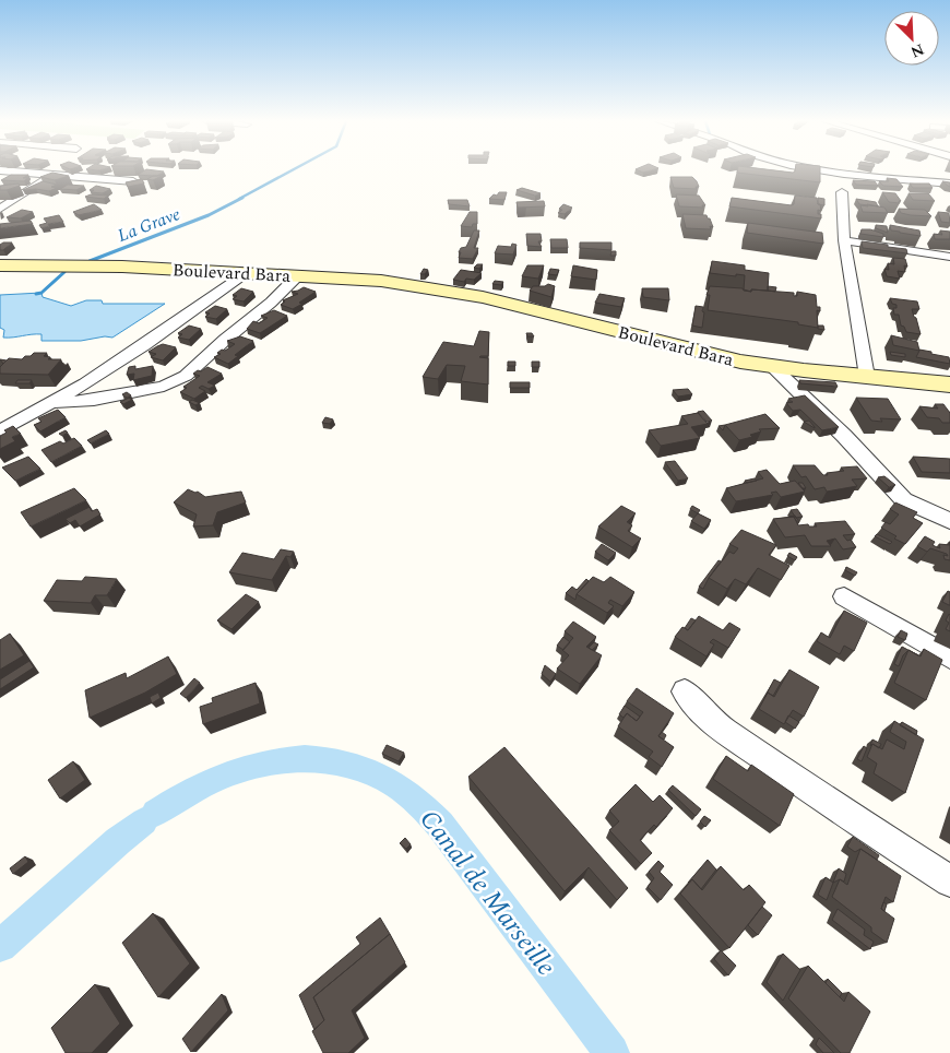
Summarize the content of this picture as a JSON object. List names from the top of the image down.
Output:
{
  "streets": {
    "street": ["Boulevard Bara"]
  },
  "water": ["La Grave", "Canal de Marseille"],
  "north": "bottom right"
}
